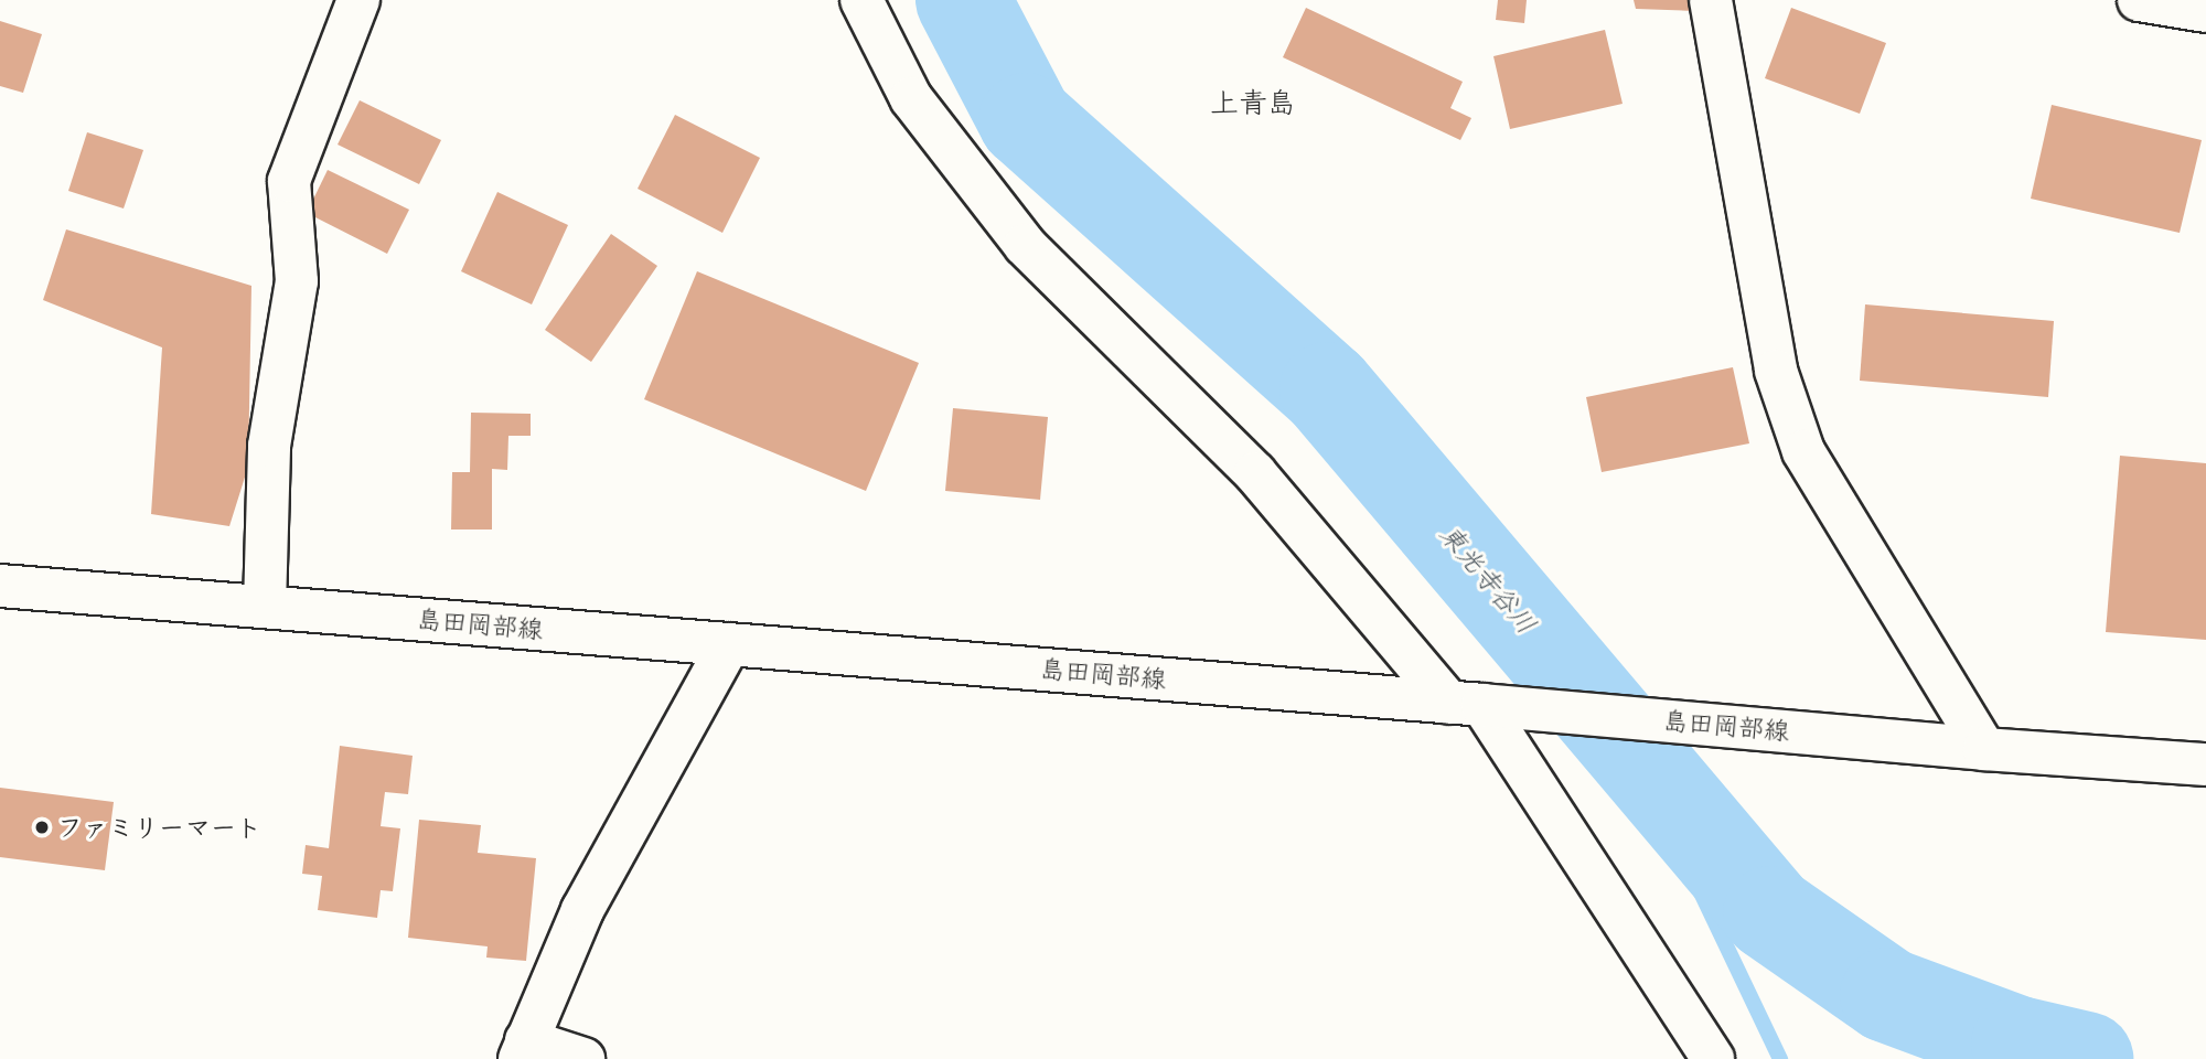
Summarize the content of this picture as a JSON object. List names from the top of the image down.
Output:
{
  "streets": {
    "main road": ["島田岡部線"]
  },
  "districts": ["上青島"],
  "water": ["東光寺谷川"],
  "places": ["ファミリーマート"]
}
